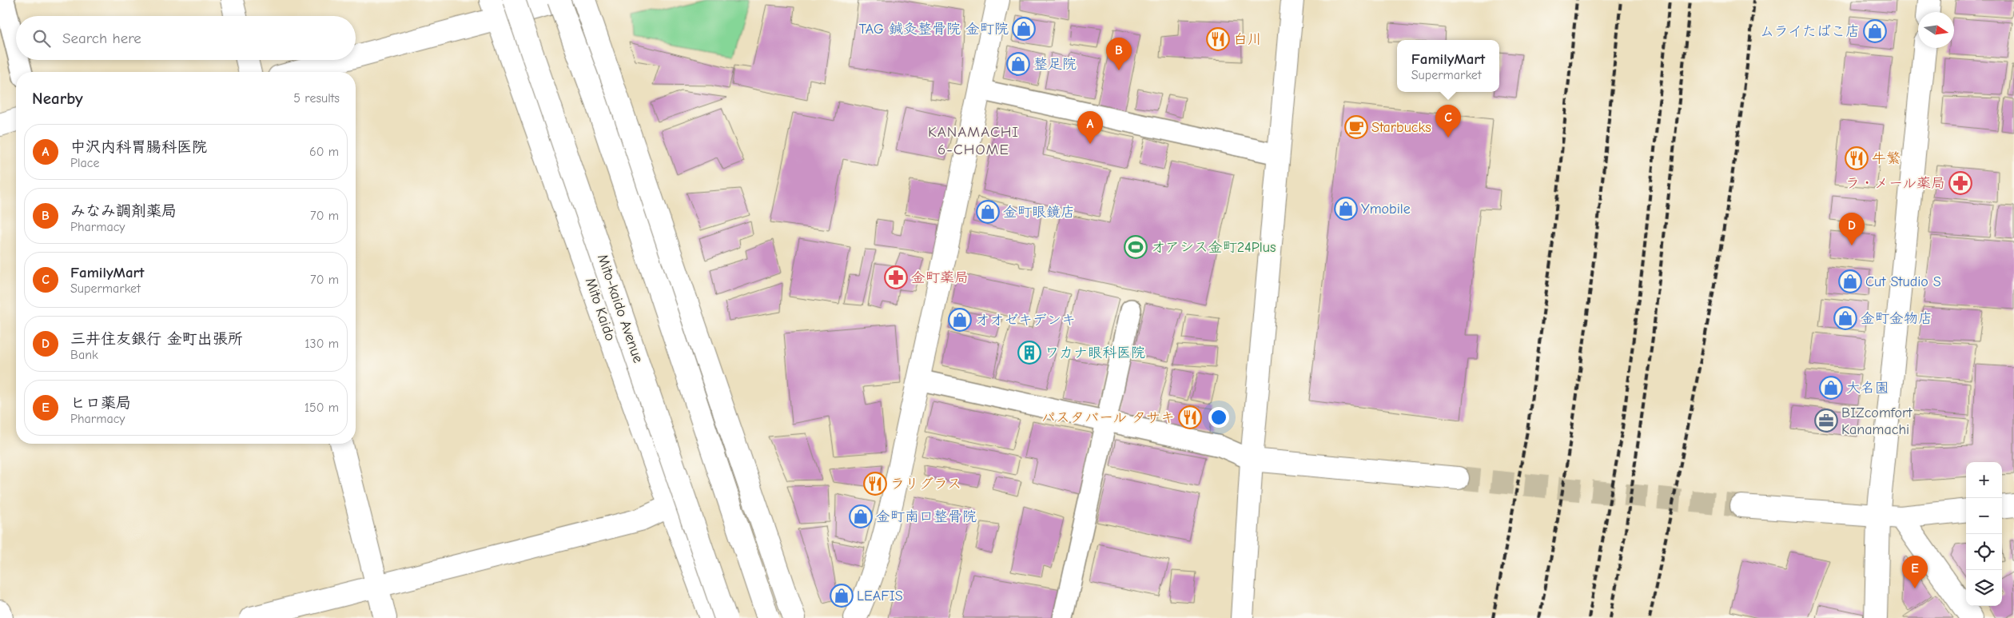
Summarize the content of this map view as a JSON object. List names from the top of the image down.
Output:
{
  "streets": {
    "main road": ["Mito-kaido Avenue", "Mito Kaido"]
  },
  "districts": ["KANAMACHI 6-CHOME"],
  "places": {
    "shop": [
      "TAG 鍼灸整骨院 金町院",
      "ムライたばこ店",
      "整足院",
      "Ymobile",
      "金町眼鏡店",
      "Cut Studio S",
      "金町金物店",
      "オオゼキデンキ",
      "大名園",
      "金町南口整骨院",
      "LEAFIS"
    ],
    "restaurant": [
      "白川",
      "牛繁",
      "パスタバール タサキ",
      "ラリグラス"
    ],
    "cafe": ["Starbucks"],
    "pharmacy": ["ラ・メール薬局", "金町薬局"],
    "sports": ["オアシス金町24Plus"],
    "building": ["ワカナ眼科医院"],
    "office": ["BIZcomfort Kanamachi"]
  },
  "north": "right",
  "page": {
    "search": "Search here",
    "pins": [
      "B",
      "C",
      "A",
      "D",
      "E"
    ],
    "popup": ["FamilyMart", "Supermarket"],
    "heading": ["Nearby", "5 results"],
    "list": [
      {
        "mark": "A",
        "name": "中沢内科胃腸科医院",
        "note": "Place",
        "value": "60 m"
      },
      {
        "mark": "B",
        "name": "みなみ調剤薬局",
        "note": "Pharmacy",
        "value": "70 m"
      },
      {
        "mark": "C",
        "name": "FamilyMart",
        "note": "Supermarket",
        "value": "70 m"
      },
      {
        "mark": "D",
        "name": "三井住友銀行 金町出張所",
        "note": "Bank",
        "value": "130 m"
      },
      {
        "mark": "E",
        "name": "ヒロ薬局",
        "note": "Pharmacy",
        "value": "150 m"
      }
    ],
    "map_buttons": ["+", "−"]
  }
}
